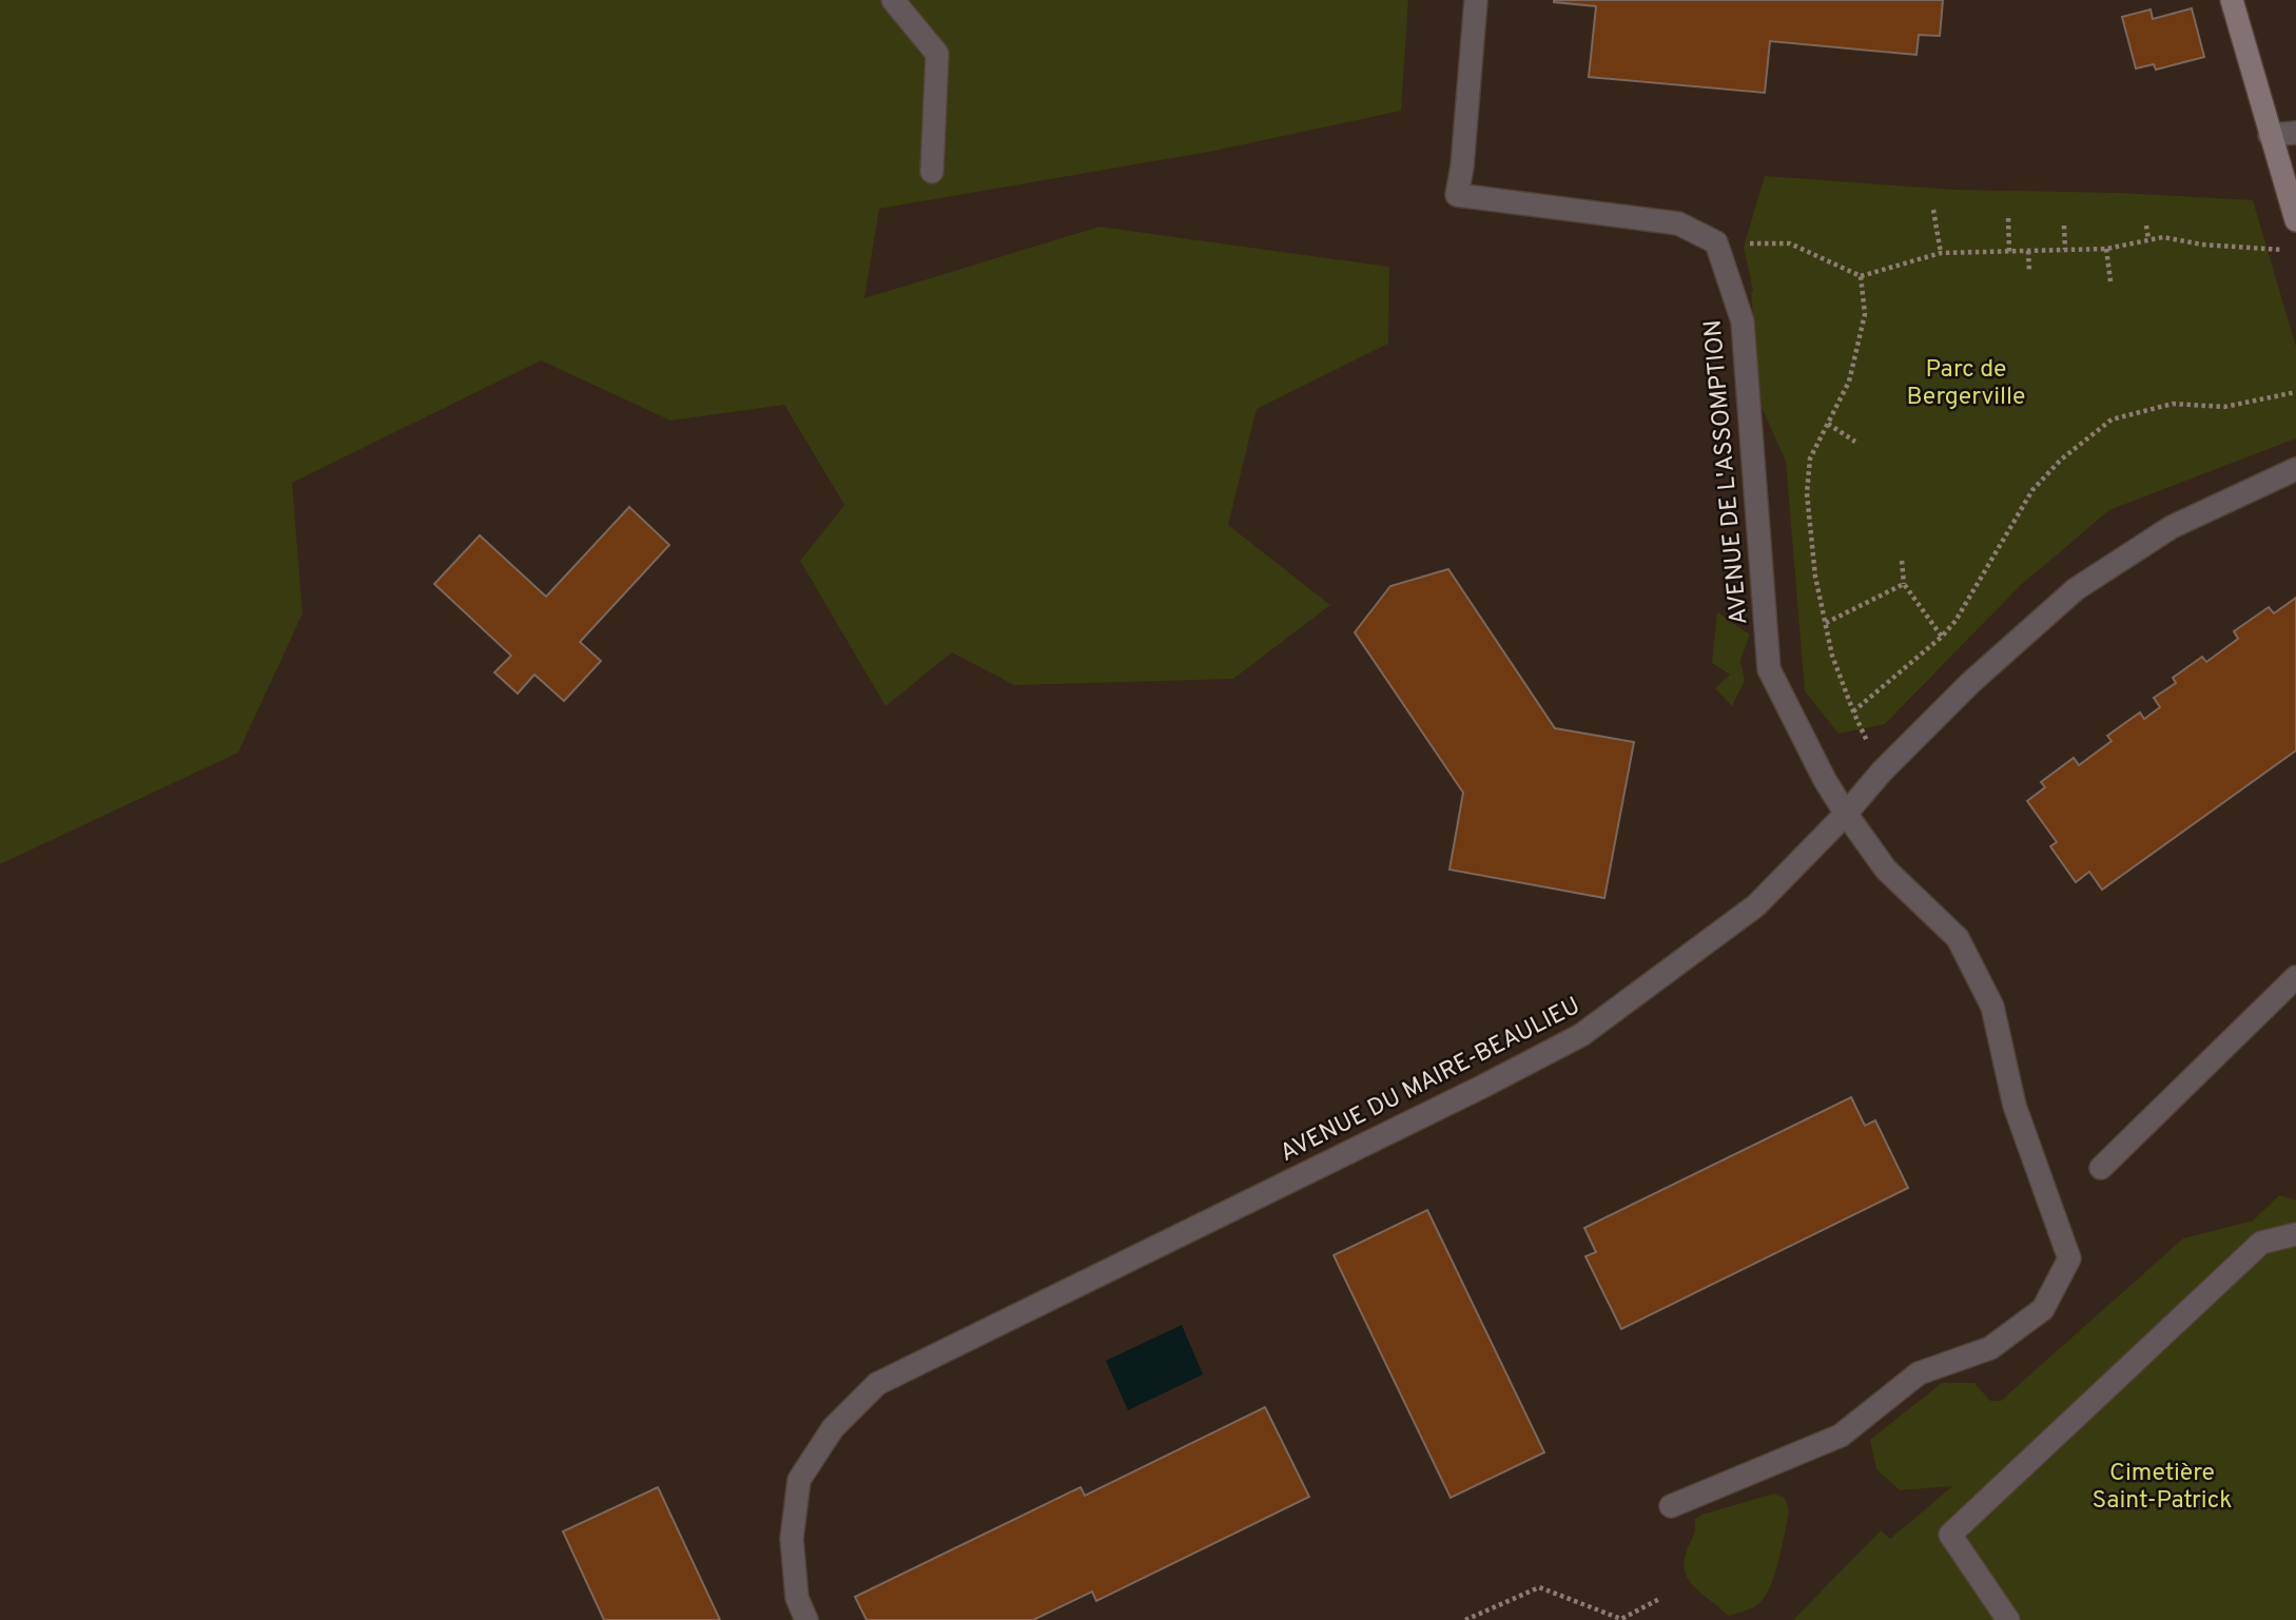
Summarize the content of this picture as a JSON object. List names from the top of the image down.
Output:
{
  "streets": {
    "street": ["AVENUE DE L'ASSOMPTION", "AVENUE DU MAIRE-BEAULIEU"]
  },
  "crossings": [
    ["AVENUE DE L'ASSOMPTION", "AVENUE DU MAIRE-BEAULIEU"]
  ],
  "parks": ["Parc de Bergerville", "Cimetière Saint-Patrick"]
}
